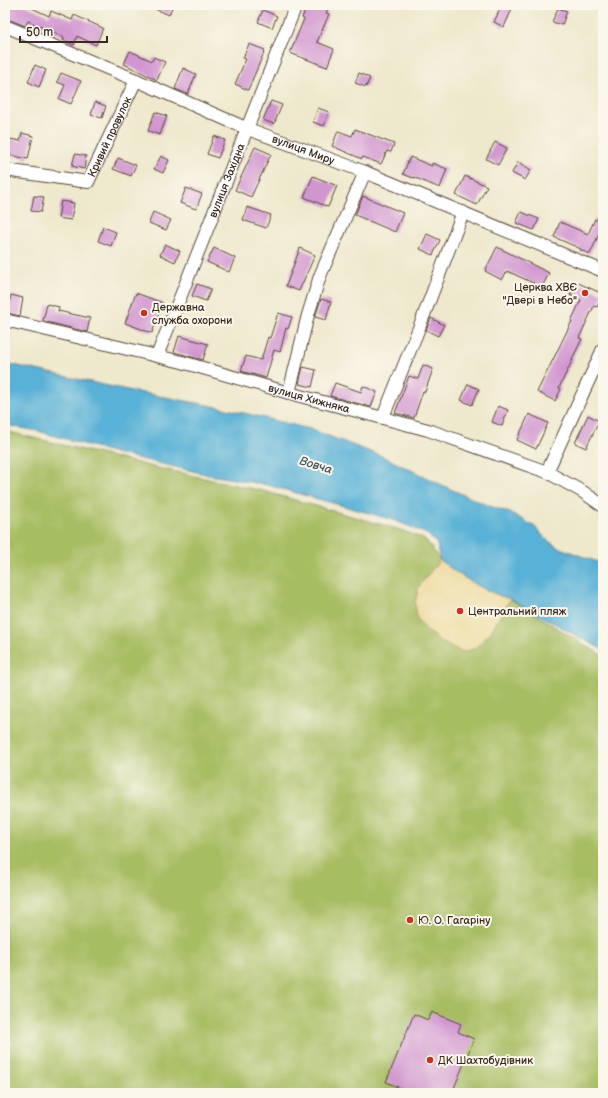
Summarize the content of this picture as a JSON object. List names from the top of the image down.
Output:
{
  "streets": {
    "street": [
      "Кривий провулок",
      "вулиця Миру",
      "вулиця Західна",
      "вулиця Хижняка"
    ]
  },
  "crossings": [
    ["Кривий провулок", "вулиця Миру"],
    ["вулиця Миру", "вулиця Західна"],
    ["вулиця Західна", "вулиця Хижняка"]
  ],
  "water": ["Вовча"],
  "places": [
    "Церква ХВЄ \"Двері в Небо\"",
    "Державна служба охорони",
    "Центральний пляж",
    "Ю. О. Гагаріну",
    "ДК Шахтобудівник"
  ],
  "scale_bar": "50 m"
}
